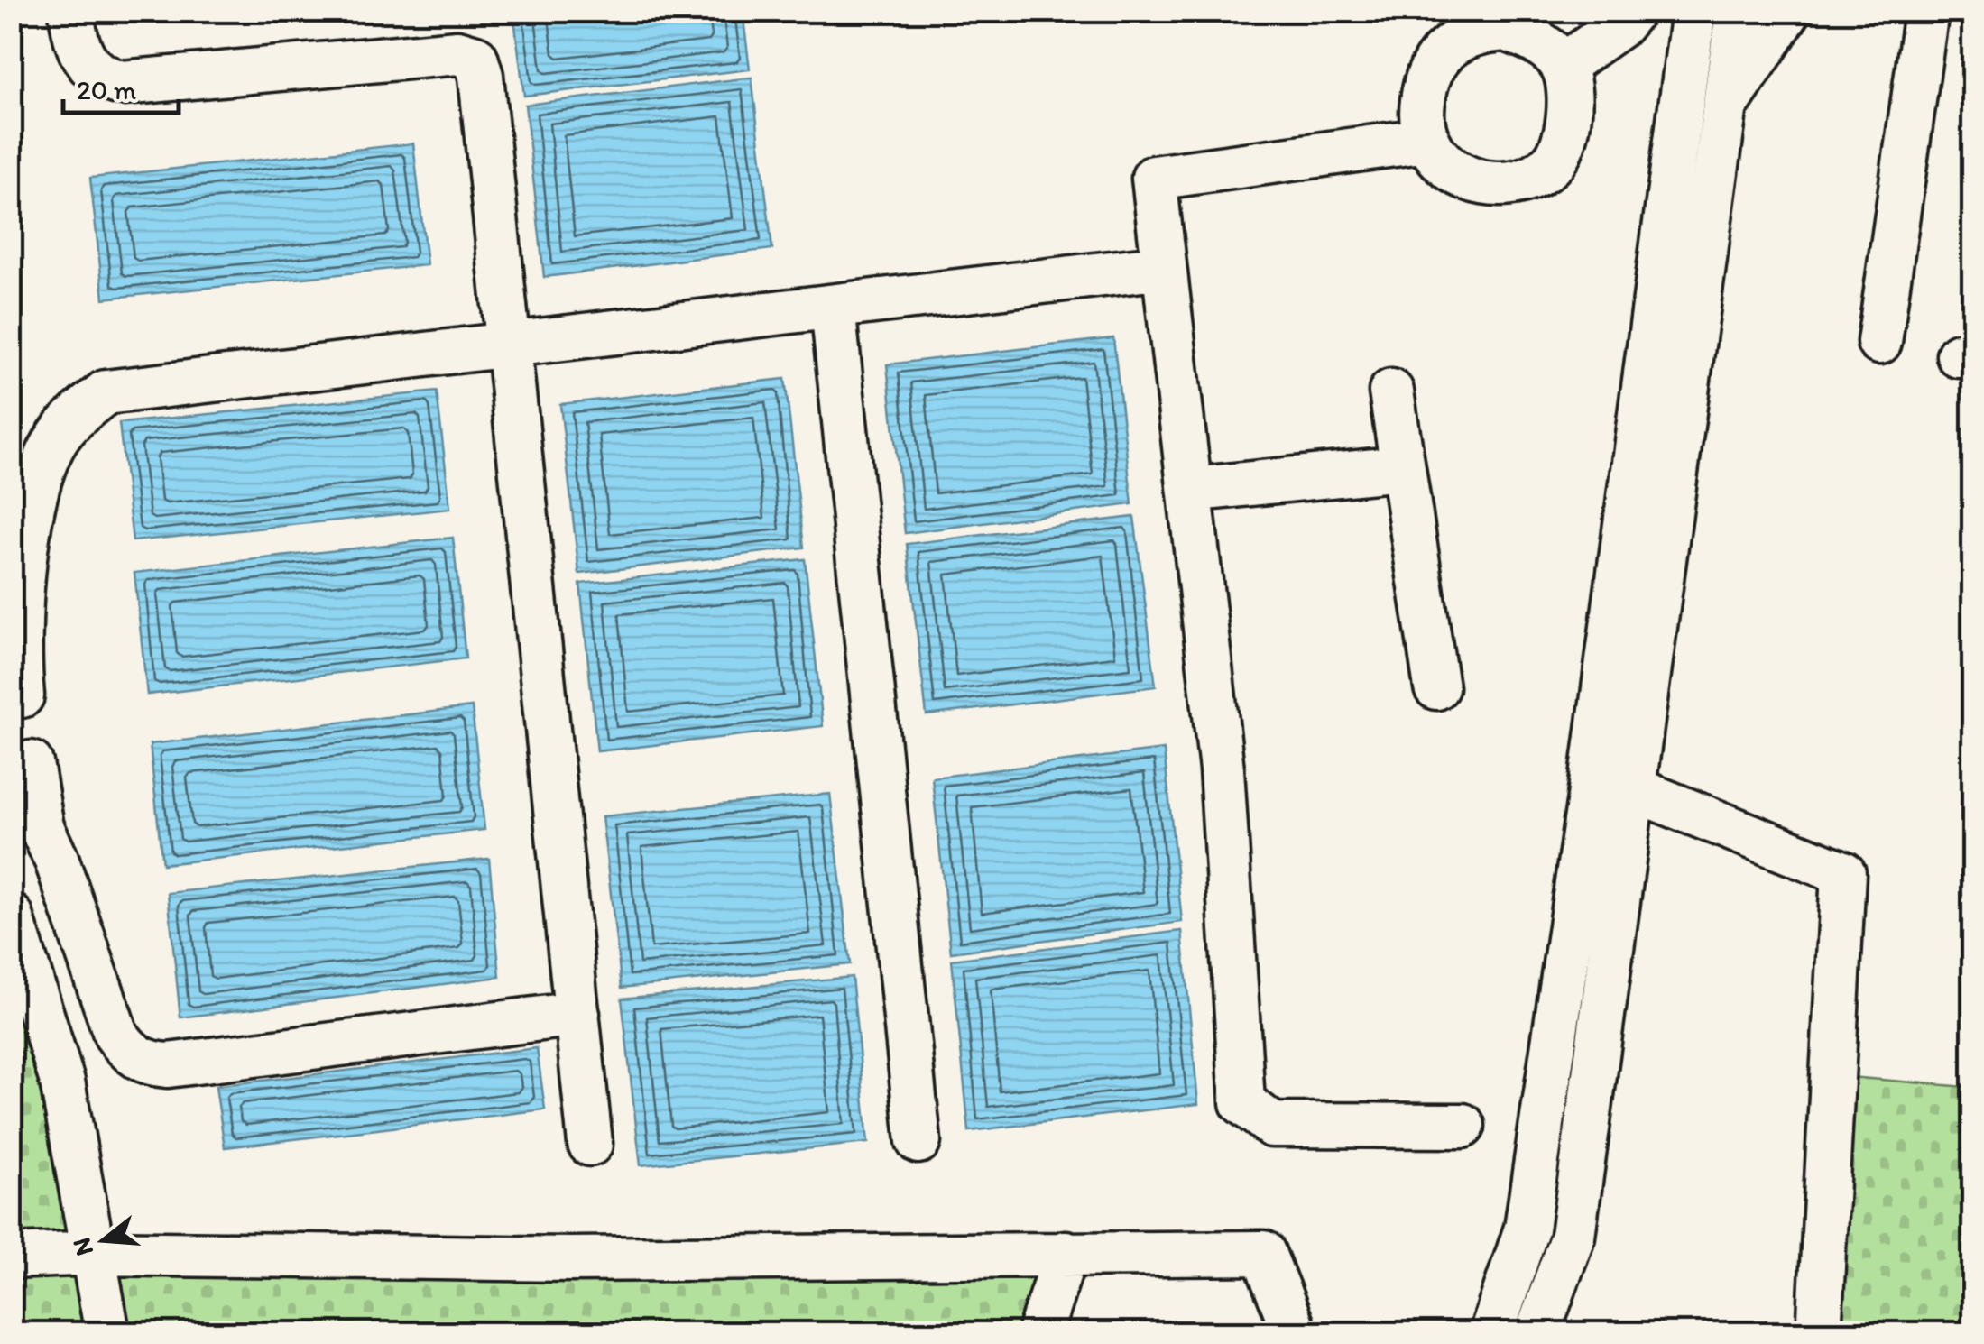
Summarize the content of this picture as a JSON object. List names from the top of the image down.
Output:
{
  "scale_bar": "20 m",
  "north": "left"
}
